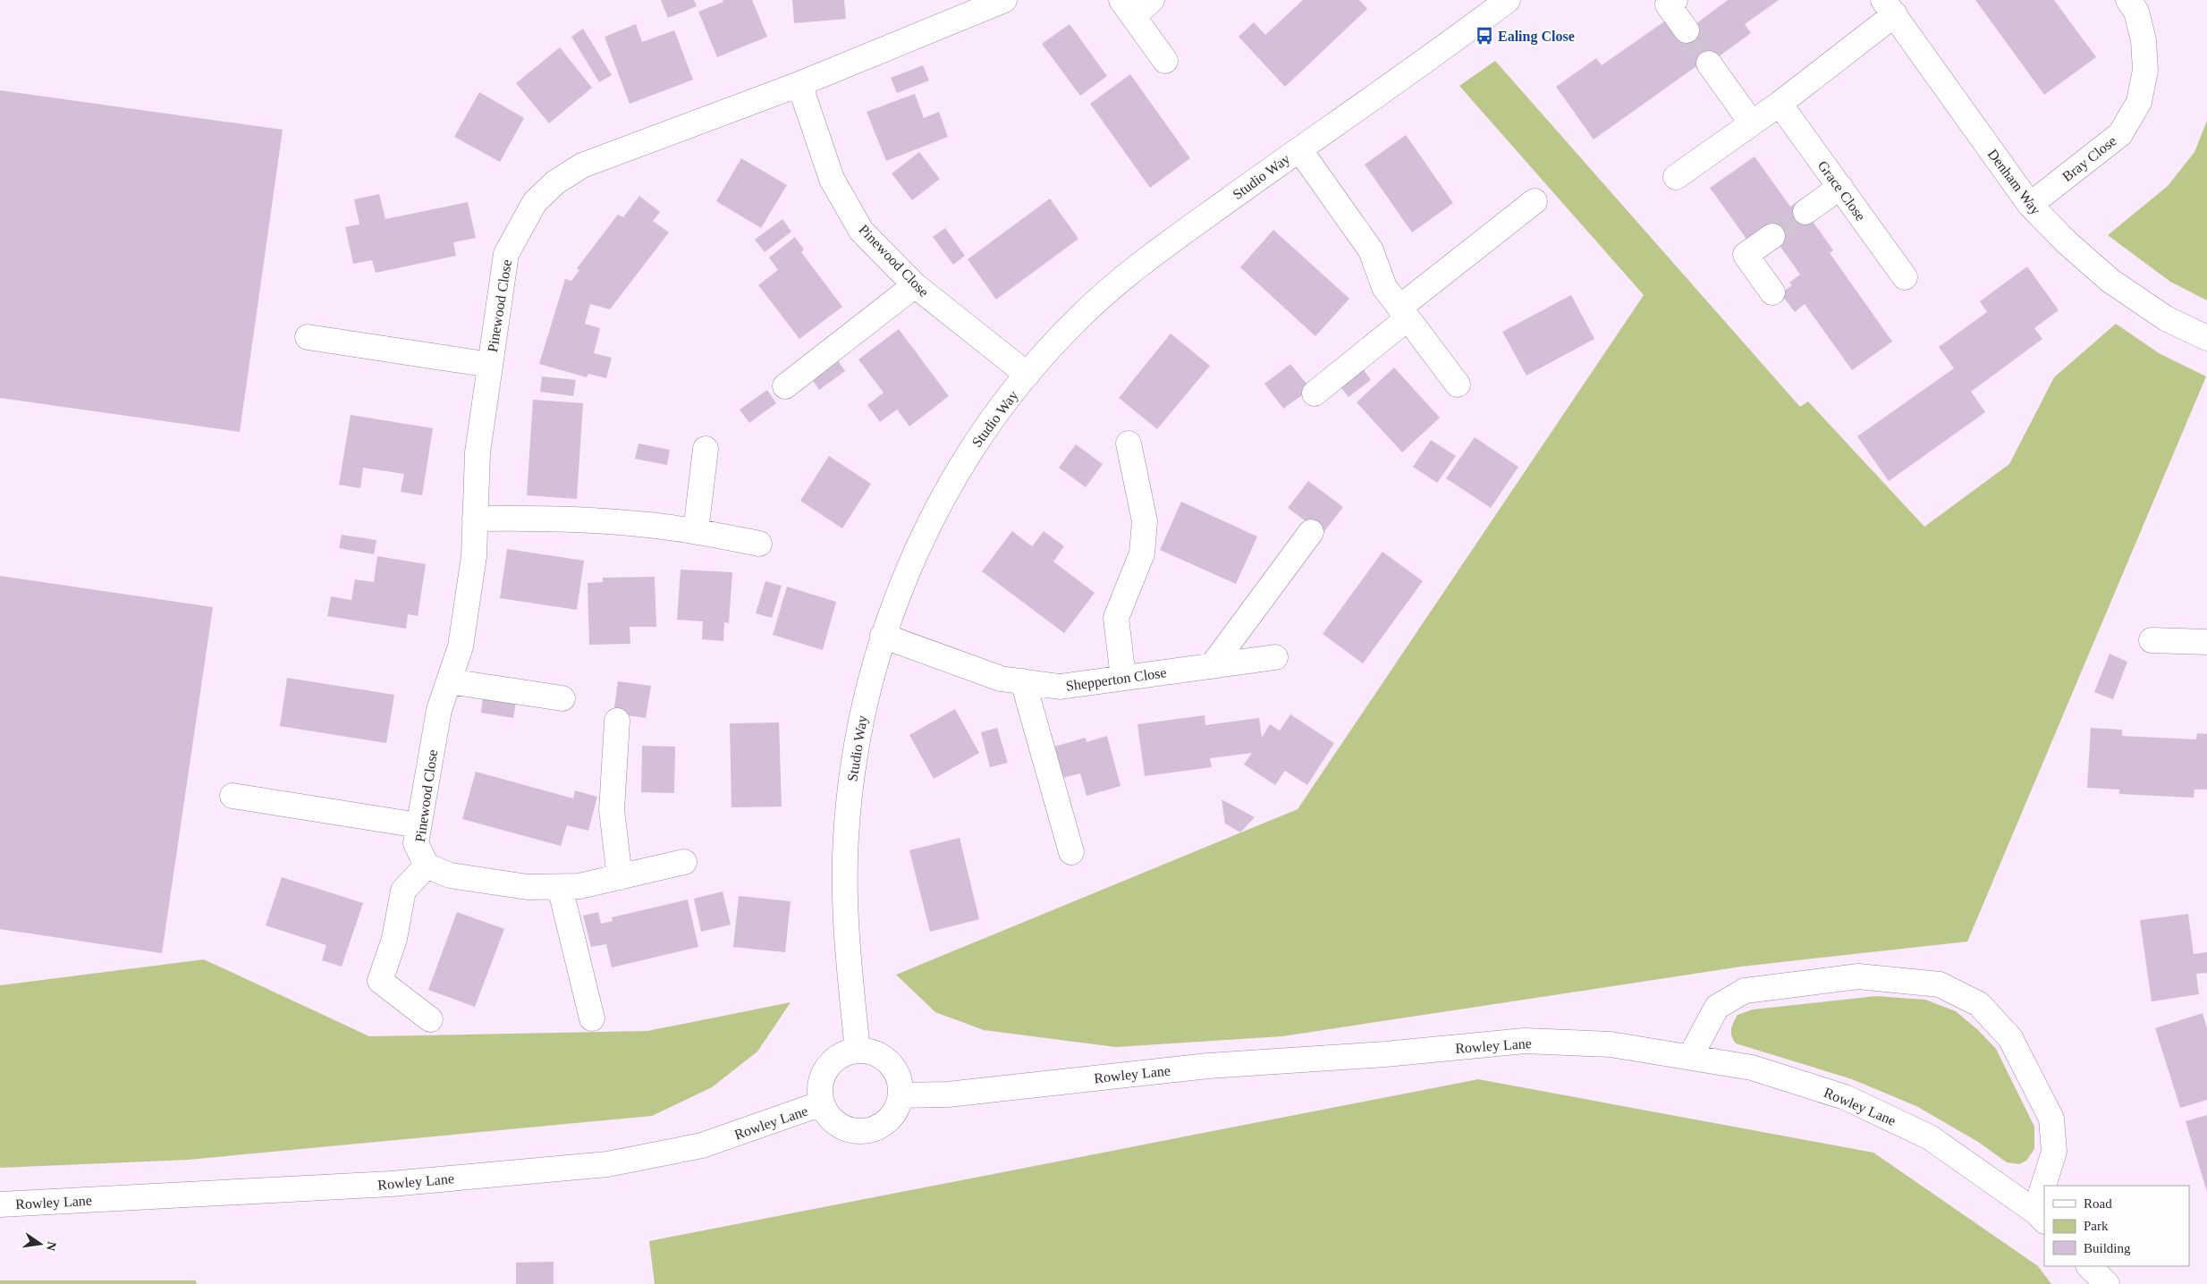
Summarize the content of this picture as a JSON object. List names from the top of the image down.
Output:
{
  "streets": {
    "street": [
      "Bray Close",
      "Studio Way",
      "Denham Way",
      "Grace Close",
      "Pinewood Close",
      "Shepperton Close",
      "Rowley Lane"
    ]
  },
  "crossings": [
    ["Bray Close", "Denham Way"],
    ["Studio Way", "Pinewood Close"],
    ["Studio Way", "Shepperton Close"],
    ["Studio Way", "Rowley Lane"]
  ],
  "places": {
    "bus stop": ["Ealing Close"]
  },
  "legend": ["Road", "Park", "Building"],
  "north": "right"
}
